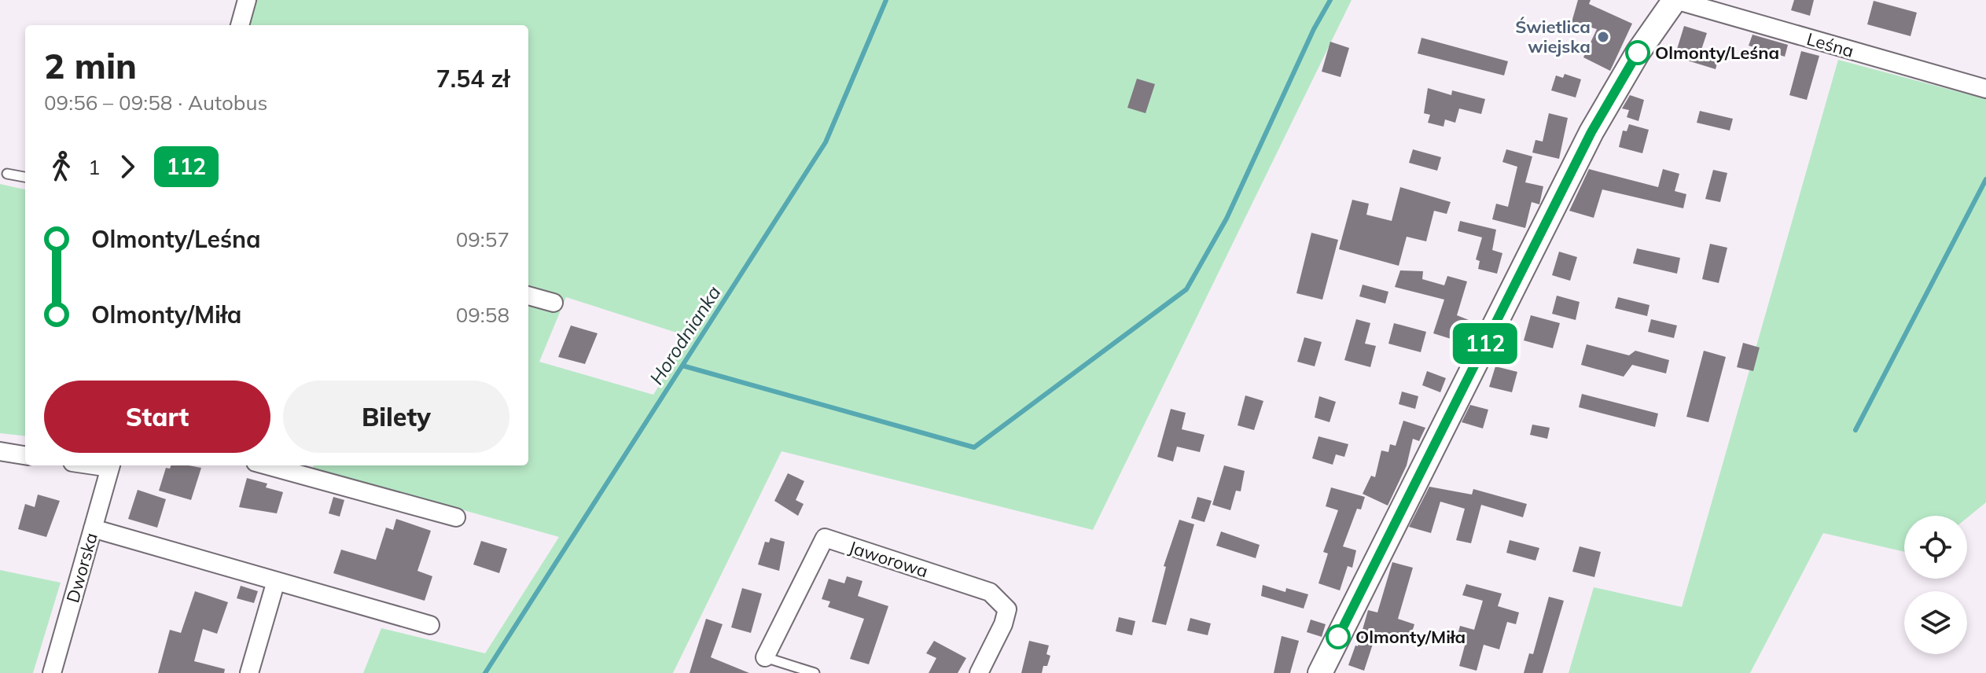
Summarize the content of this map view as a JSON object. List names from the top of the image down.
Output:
{
  "streets": {
    "street": ["Leśna", "Jaworowa", "Dworska"]
  },
  "water": ["Horodnianka"],
  "places": ["Świetlica wiejska", "Olmonty/Leśna", "Olmonty/Miła"],
  "lines": ["bus line 112"],
  "page": {
    "on_map": "112",
    "heading": ["2 min", "09:56 – 09:58 · Autobus", "7.54 zł"],
    "legs": ["1", "112"],
    "list": [
      {
        "name": "Olmonty/Leśna",
        "value": "09:57"
      },
      {
        "name": "Olmonty/Miła",
        "value": "09:58"
      }
    ],
    "buttons": ["Start", "Bilety"]
  }
}
